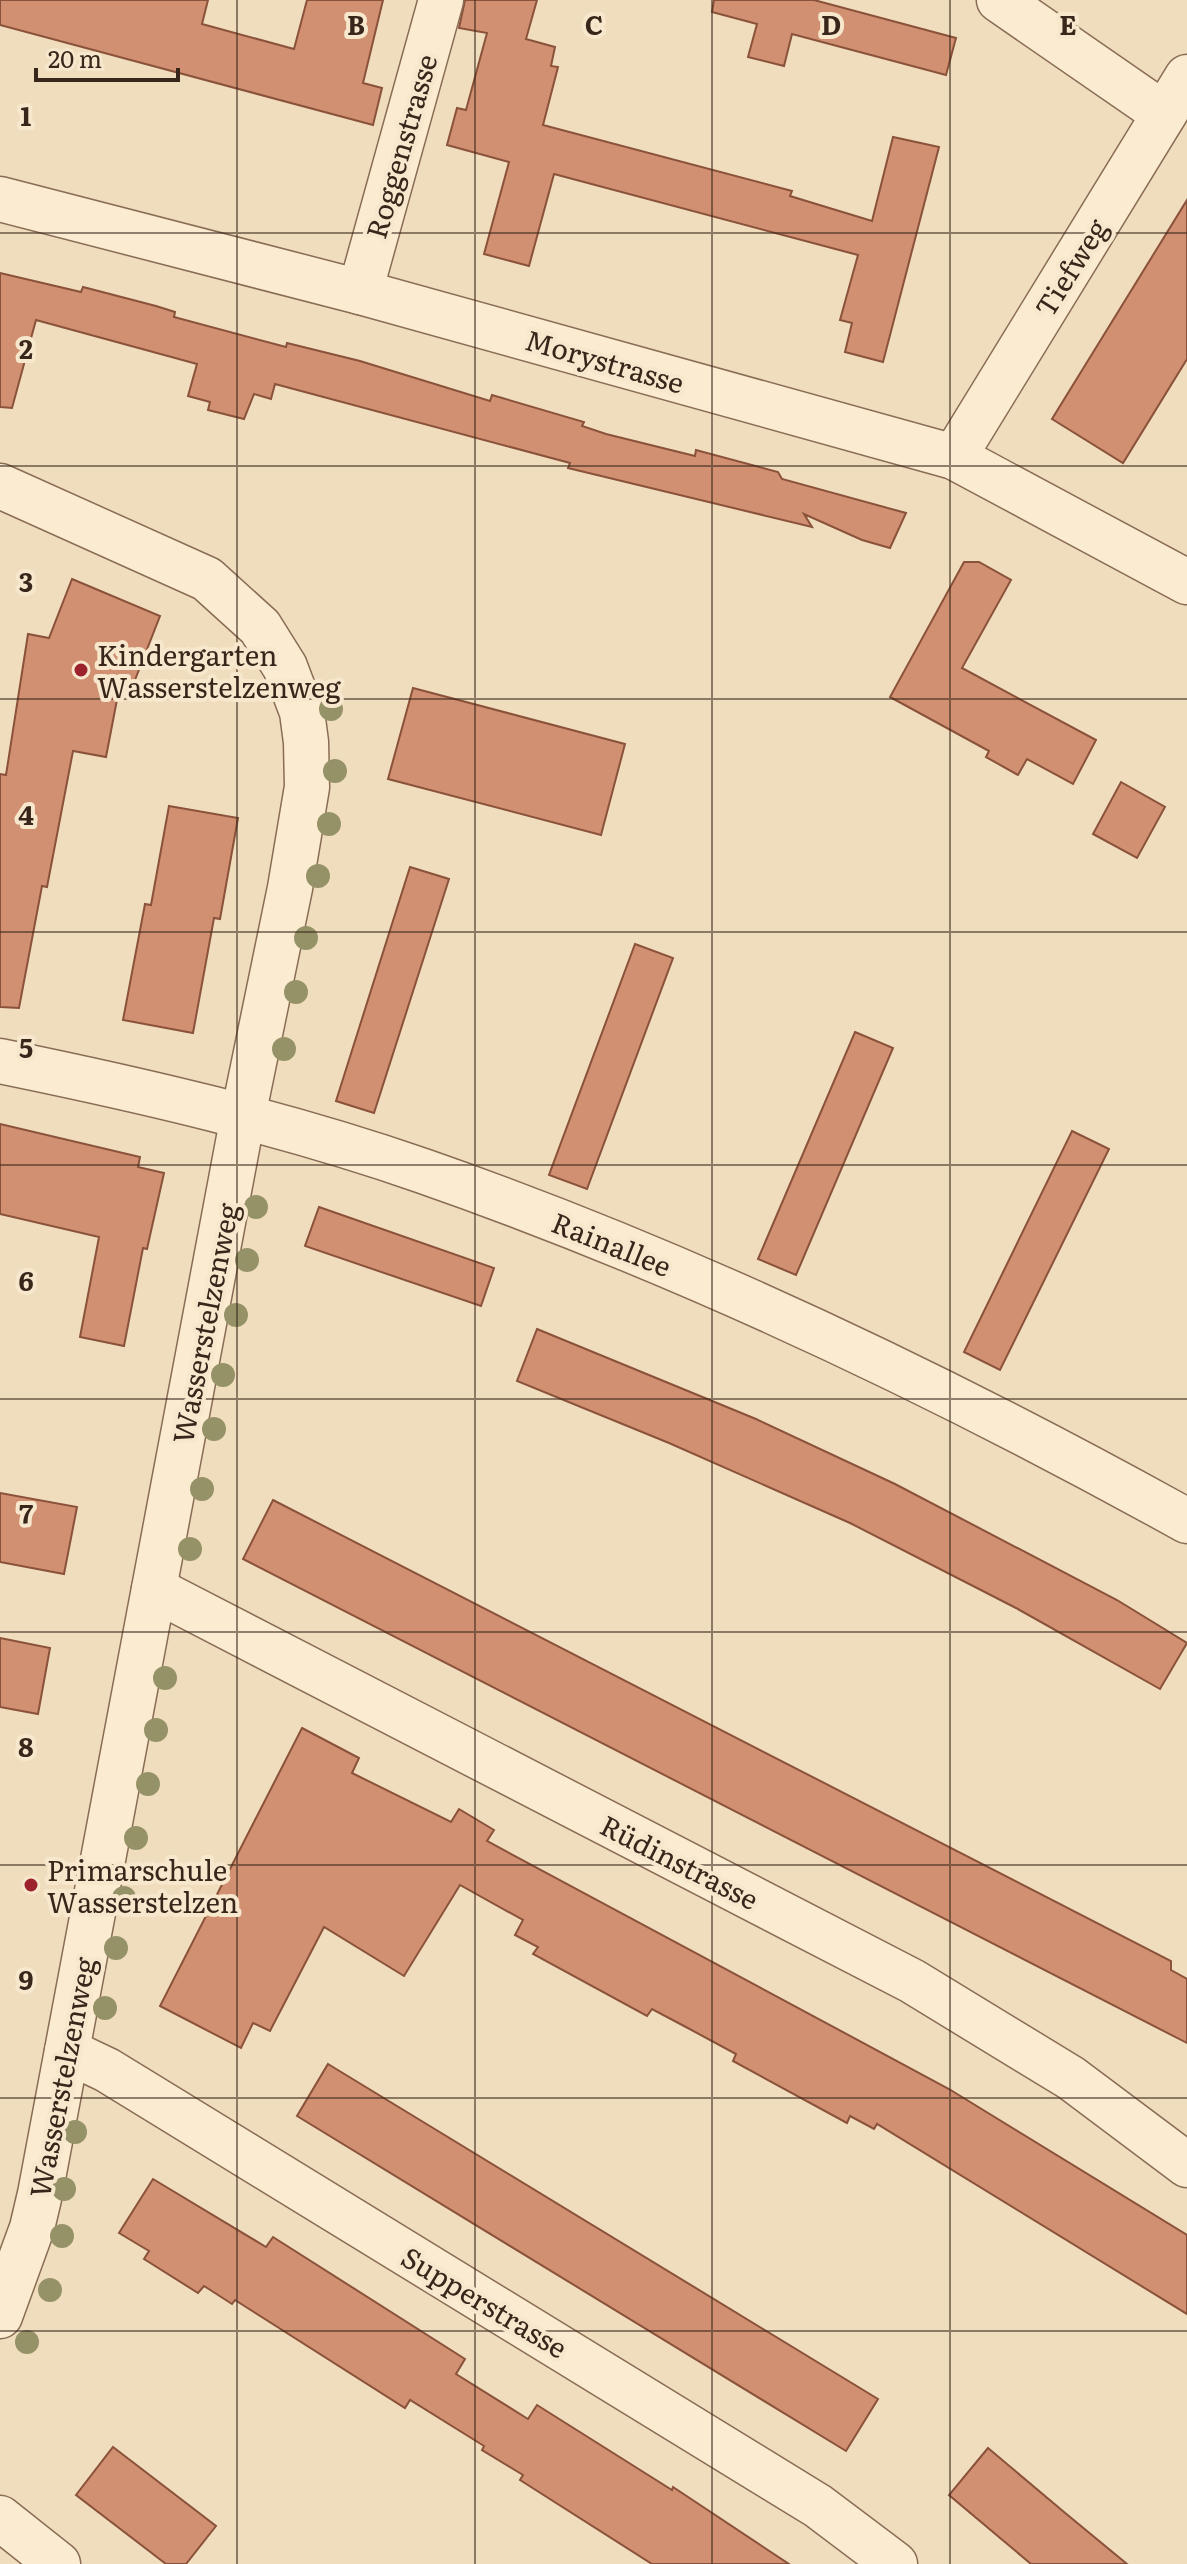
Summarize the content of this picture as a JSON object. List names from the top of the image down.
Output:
{
  "streets": {
    "street": [
      "Roggenstrasse",
      "Tiefweg",
      "Morystrasse",
      "Rainallee",
      "Wasserstelzenweg",
      "Rüdinstrasse",
      "Supperstrasse"
    ]
  },
  "crossings": [
    ["Roggenstrasse", "Morystrasse"],
    ["Tiefweg", "Morystrasse"],
    ["Rainallee", "Wasserstelzenweg"],
    ["Wasserstelzenweg", "Rüdinstrasse"],
    ["Wasserstelzenweg", "Supperstrasse"]
  ],
  "places": ["Kindergarten Wasserstelzenweg", "Primarschule Wasserstelzen"],
  "scale_bar": "20 m",
  "grid": {
    "columns": [
      "B",
      "C",
      "D",
      "E"
    ],
    "rows": [
      "1",
      "2",
      "3",
      "4",
      "5",
      "6",
      "7",
      "8",
      "9"
    ]
  }
}
